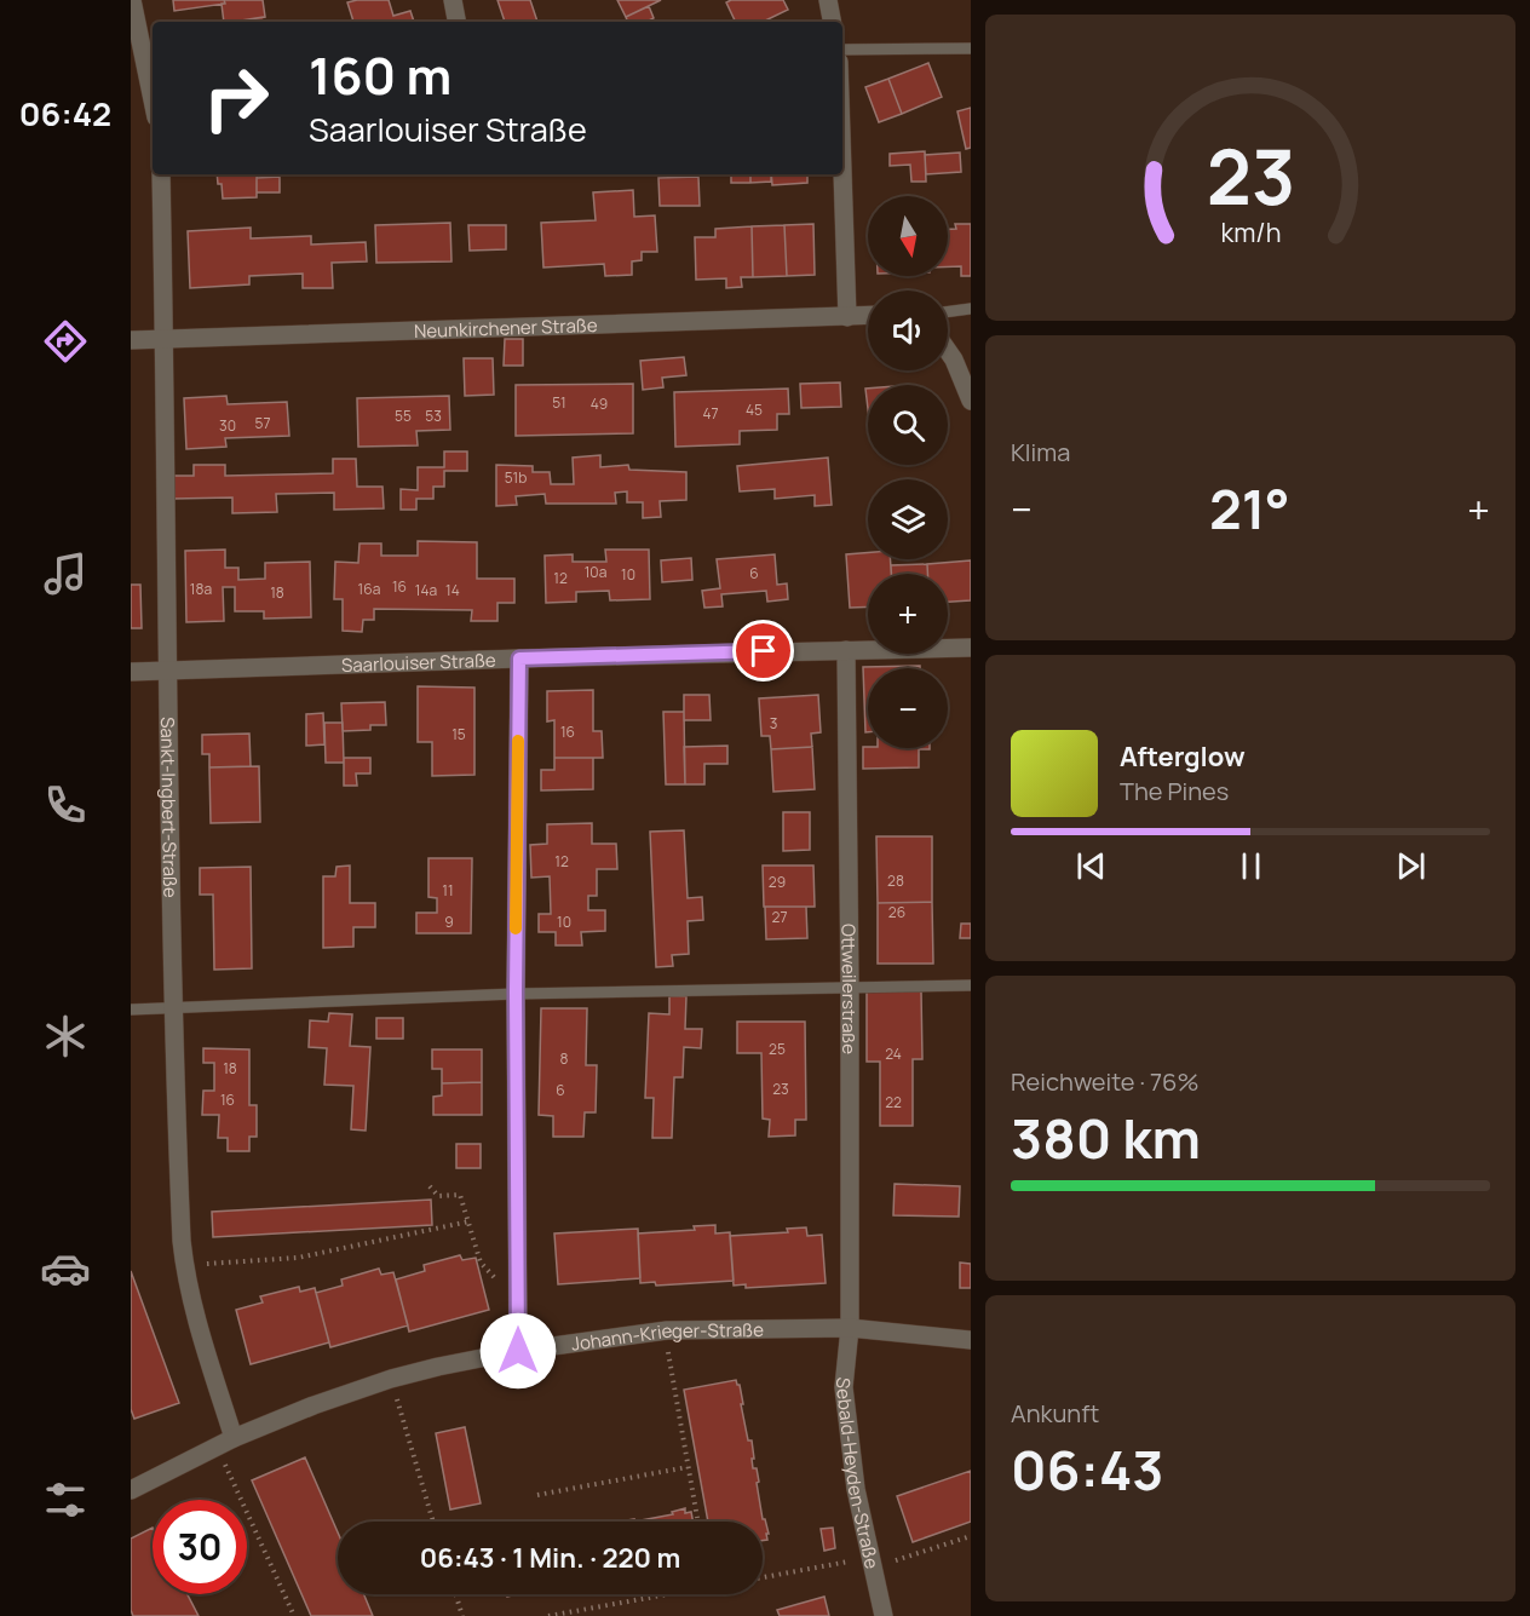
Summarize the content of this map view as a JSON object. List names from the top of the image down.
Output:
{
  "streets": {
    "street": [
      "Neunkirchener Straße",
      "Saarlouiser Straße",
      "Sankt-Ingbert-Straße",
      "Ottweilerstraße",
      "Johann-Krieger-Straße",
      "Sebald-Heyden-Straße"
    ]
  },
  "crossings": [
    ["Neunkirchener Straße", "Sankt-Ingbert-Straße"],
    ["Saarlouiser Straße", "Sankt-Ingbert-Straße"],
    ["Saarlouiser Straße", "Ottweilerstraße"],
    ["Sankt-Ingbert-Straße", "Johann-Krieger-Straße"],
    ["Ottweilerstraße", "Johann-Krieger-Straße"],
    ["Ottweilerstraße", "Sebald-Heyden-Straße"],
    ["Johann-Krieger-Straße", "Sebald-Heyden-Straße"]
  ],
  "house_numbers": [
    "51",
    "49",
    "45",
    "47",
    "55",
    "53",
    "57",
    "30",
    "51b",
    "10a",
    "6",
    "10",
    "12",
    "16",
    "18a",
    "16a",
    "14a",
    "14",
    "18",
    "3",
    "16",
    "15",
    "12",
    "28",
    "29",
    "11",
    "26",
    "27",
    "9",
    "10",
    "25",
    "24",
    "8",
    "18",
    "23",
    "6",
    "16",
    "22"
  ],
  "north": "bottom",
  "page": {
    "tabs": "06:42",
    "turn": ["160 m", "Saarlouiser Straße"],
    "map_buttons": ["+", "−"],
    "tile": [
      "Klima",
      ["Reichweite · 76%", "380 km"],
      ["Ankunft", "06:43"]
    ],
    "heat": ["−", "21°", "+"],
    "song": ["Afterglow", "The Pines"],
    "limit": "30",
    "trip": "06:43 · 1 Min. · 220 m",
    "gauge": ["23", "km/h"]
  }
}
